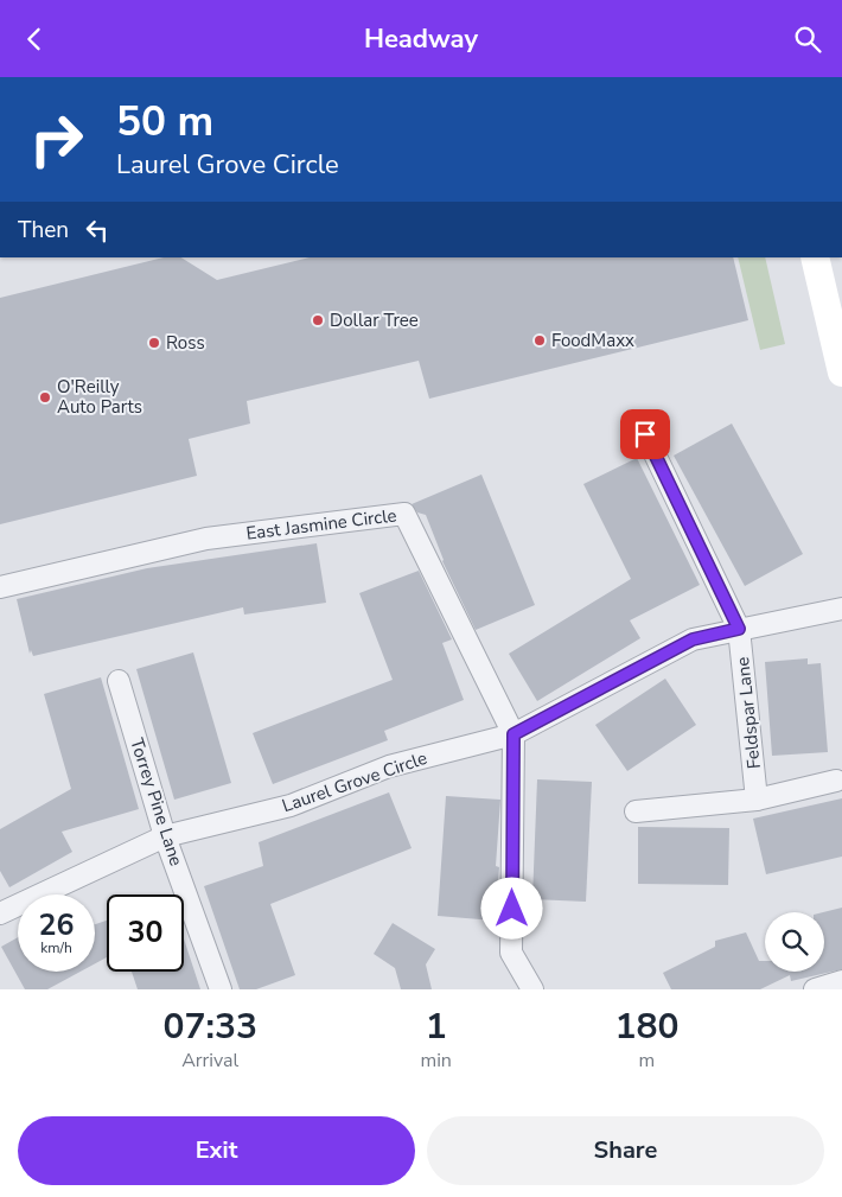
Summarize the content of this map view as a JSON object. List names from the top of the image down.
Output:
{
  "streets": {
    "street": [
      "East Jasmine Circle",
      "Feldspar Lane",
      "Laurel Grove Circle",
      "Torrey Pine Lane"
    ]
  },
  "crossings": [
    ["East Jasmine Circle", "Laurel Grove Circle"],
    ["Feldspar Lane", "Laurel Grove Circle"],
    ["Laurel Grove Circle", "Torrey Pine Lane"]
  ],
  "places": [
    "Dollar Tree",
    "FoodMaxx",
    "Ross",
    "O'Reilly Auto Parts"
  ],
  "page": {
    "header": "Headway",
    "turn": ["50 m", "Laurel Grove Circle"],
    "then": "Then",
    "speed": "26 km/h",
    "limit": "30",
    "eta": [
      "07:33",
      "Arrival",
      "1",
      "min",
      "180",
      "m"
    ],
    "buttons": ["Exit", "Share"]
  }
}
